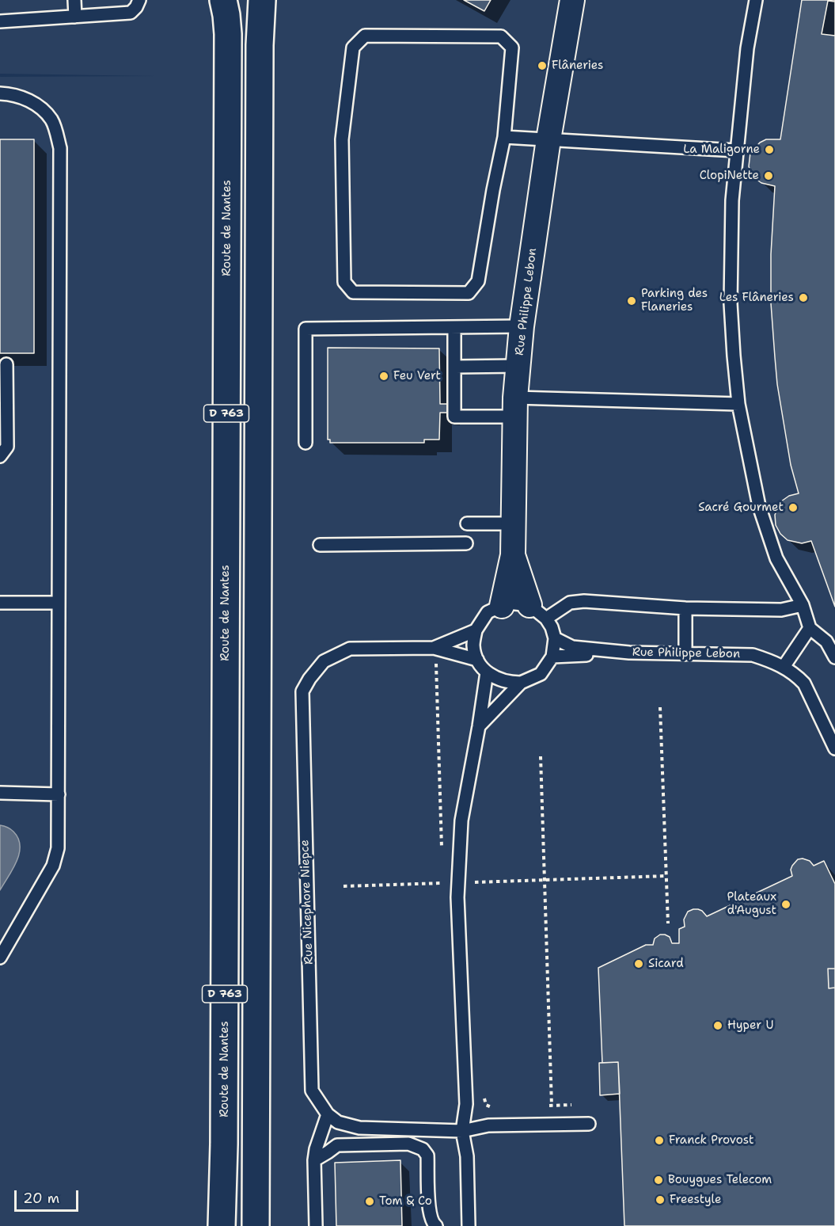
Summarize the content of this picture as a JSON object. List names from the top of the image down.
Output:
{
  "streets": {
    "highway": ["Route de Nantes", "D 763"],
    "street": ["Rue Philippe Lebon"],
    "lane": ["Rue Nicephore Niepce"]
  },
  "crossings": [
    ["Rue Philippe Lebon", "Rue Nicephore Niepce"]
  ],
  "places": [
    "Flâneries",
    "La Maligorne",
    "ClopiNette",
    "Les Flâneries",
    "Parking des Flaneries",
    "Feu Vert",
    "Sacré Gourmet",
    "Plateaux d'August",
    "Sicard",
    "Hyper U",
    "Franck Provost",
    "Bouygues Telecom",
    "Freestyle",
    "Tom & Co"
  ],
  "scale_bar": "20 m"
}
